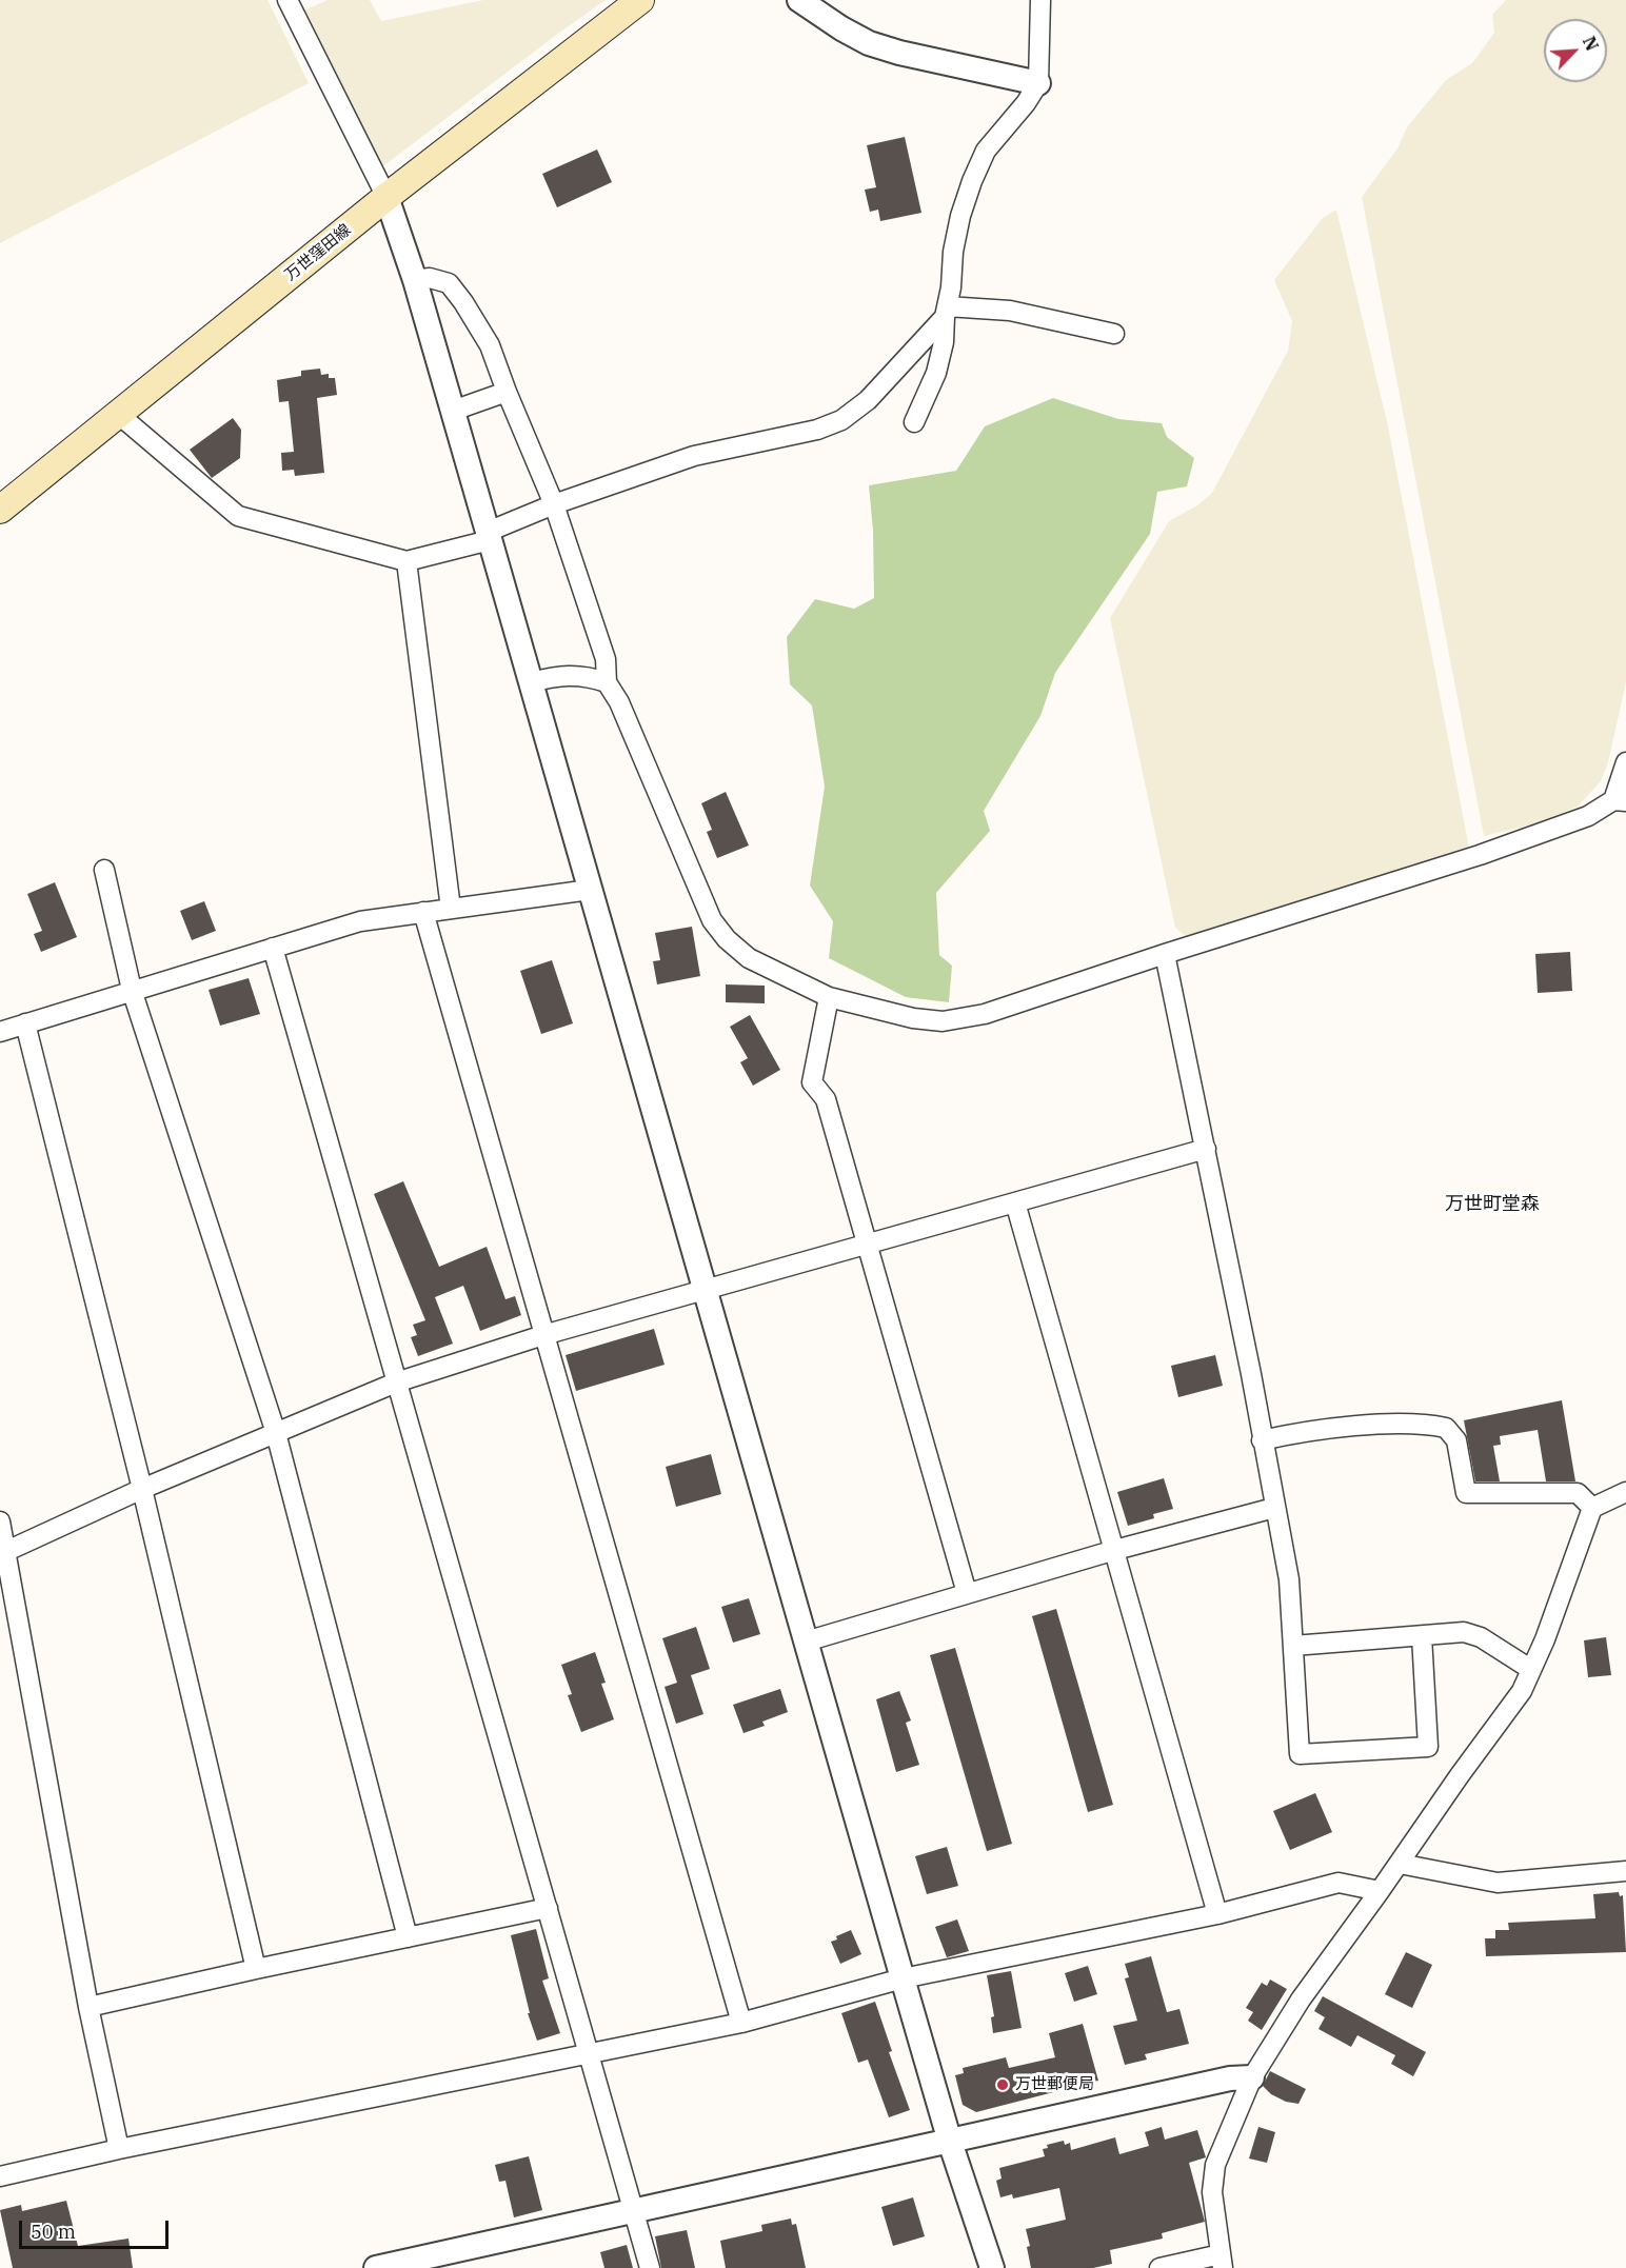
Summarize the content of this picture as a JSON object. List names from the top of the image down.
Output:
{
  "streets": {
    "main road": ["万世窪田線"]
  },
  "districts": ["万世町堂森"],
  "places": ["万世郵便局"],
  "scale_bar": "50 m",
  "north": "top right"
}
